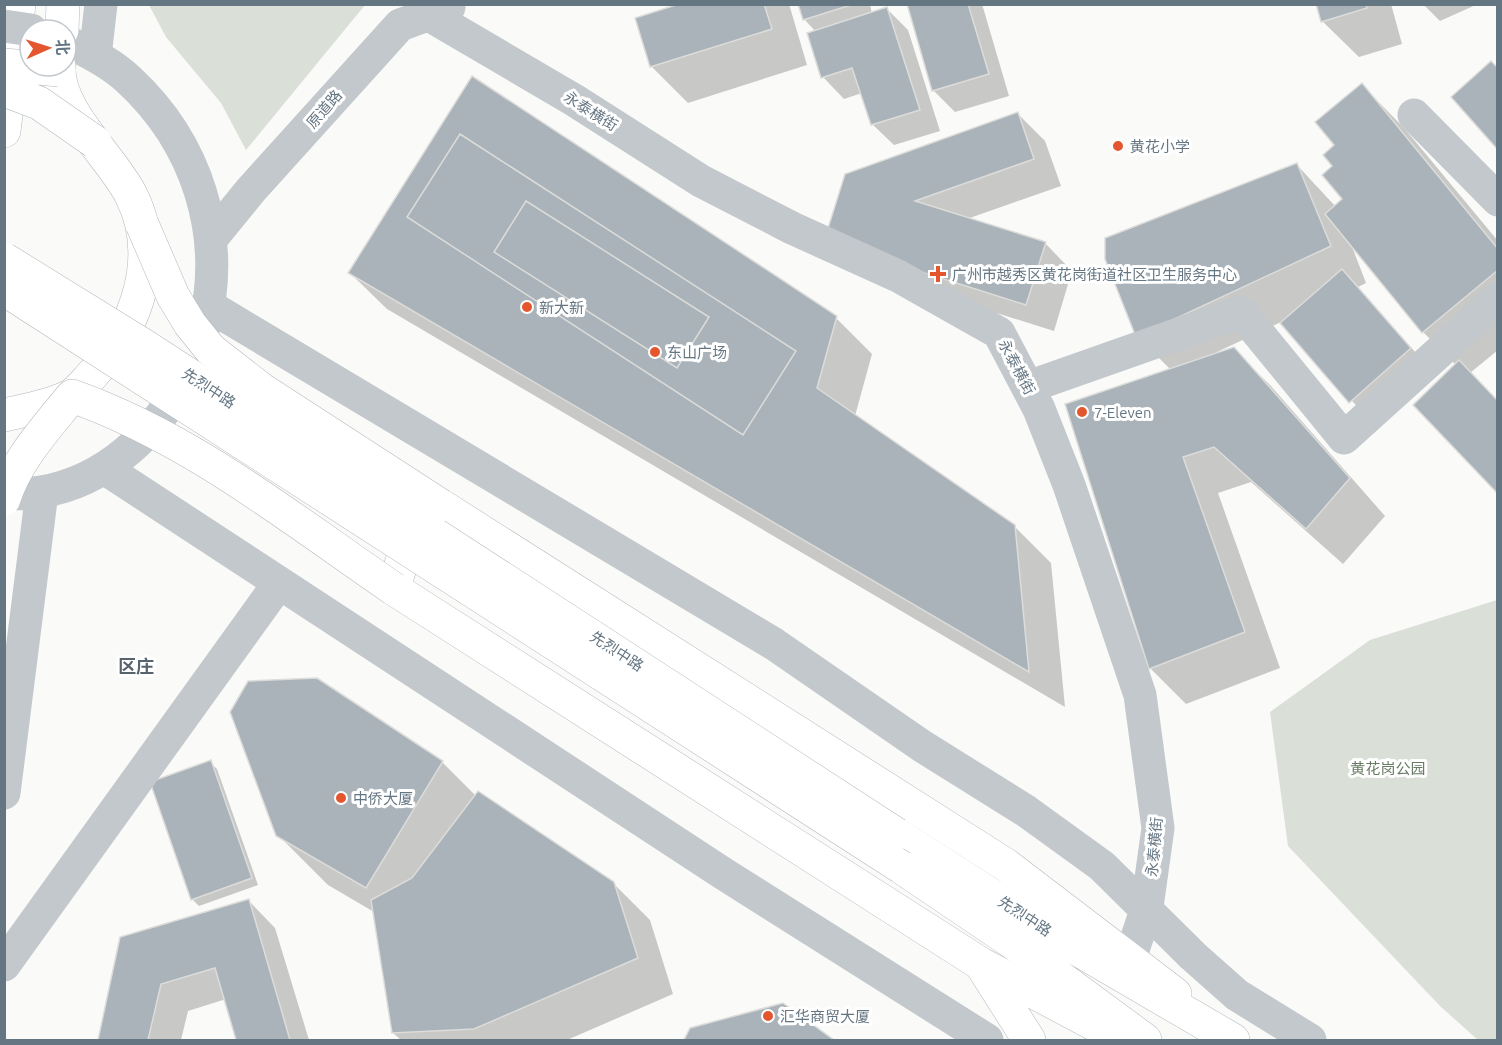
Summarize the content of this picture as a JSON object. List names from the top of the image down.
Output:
{
  "streets": {
    "main road": ["先烈中路"],
    "street": ["原道路", "永泰横街"]
  },
  "crossings": [
    ["原道路", "永泰横街"],
    ["永泰横街", "先烈中路"]
  ],
  "districts": ["区庄"],
  "parks": ["黄花岗公园"],
  "places": {
    "other": [
      "黄花小学",
      "新大新",
      "东山广场",
      "7-Eleven",
      "中侨大厦",
      "汇华商贸大厦"
    ],
    "health": ["广州市越秀区黄花岗街道社区卫生服务中心"]
  },
  "north": "right"
}
